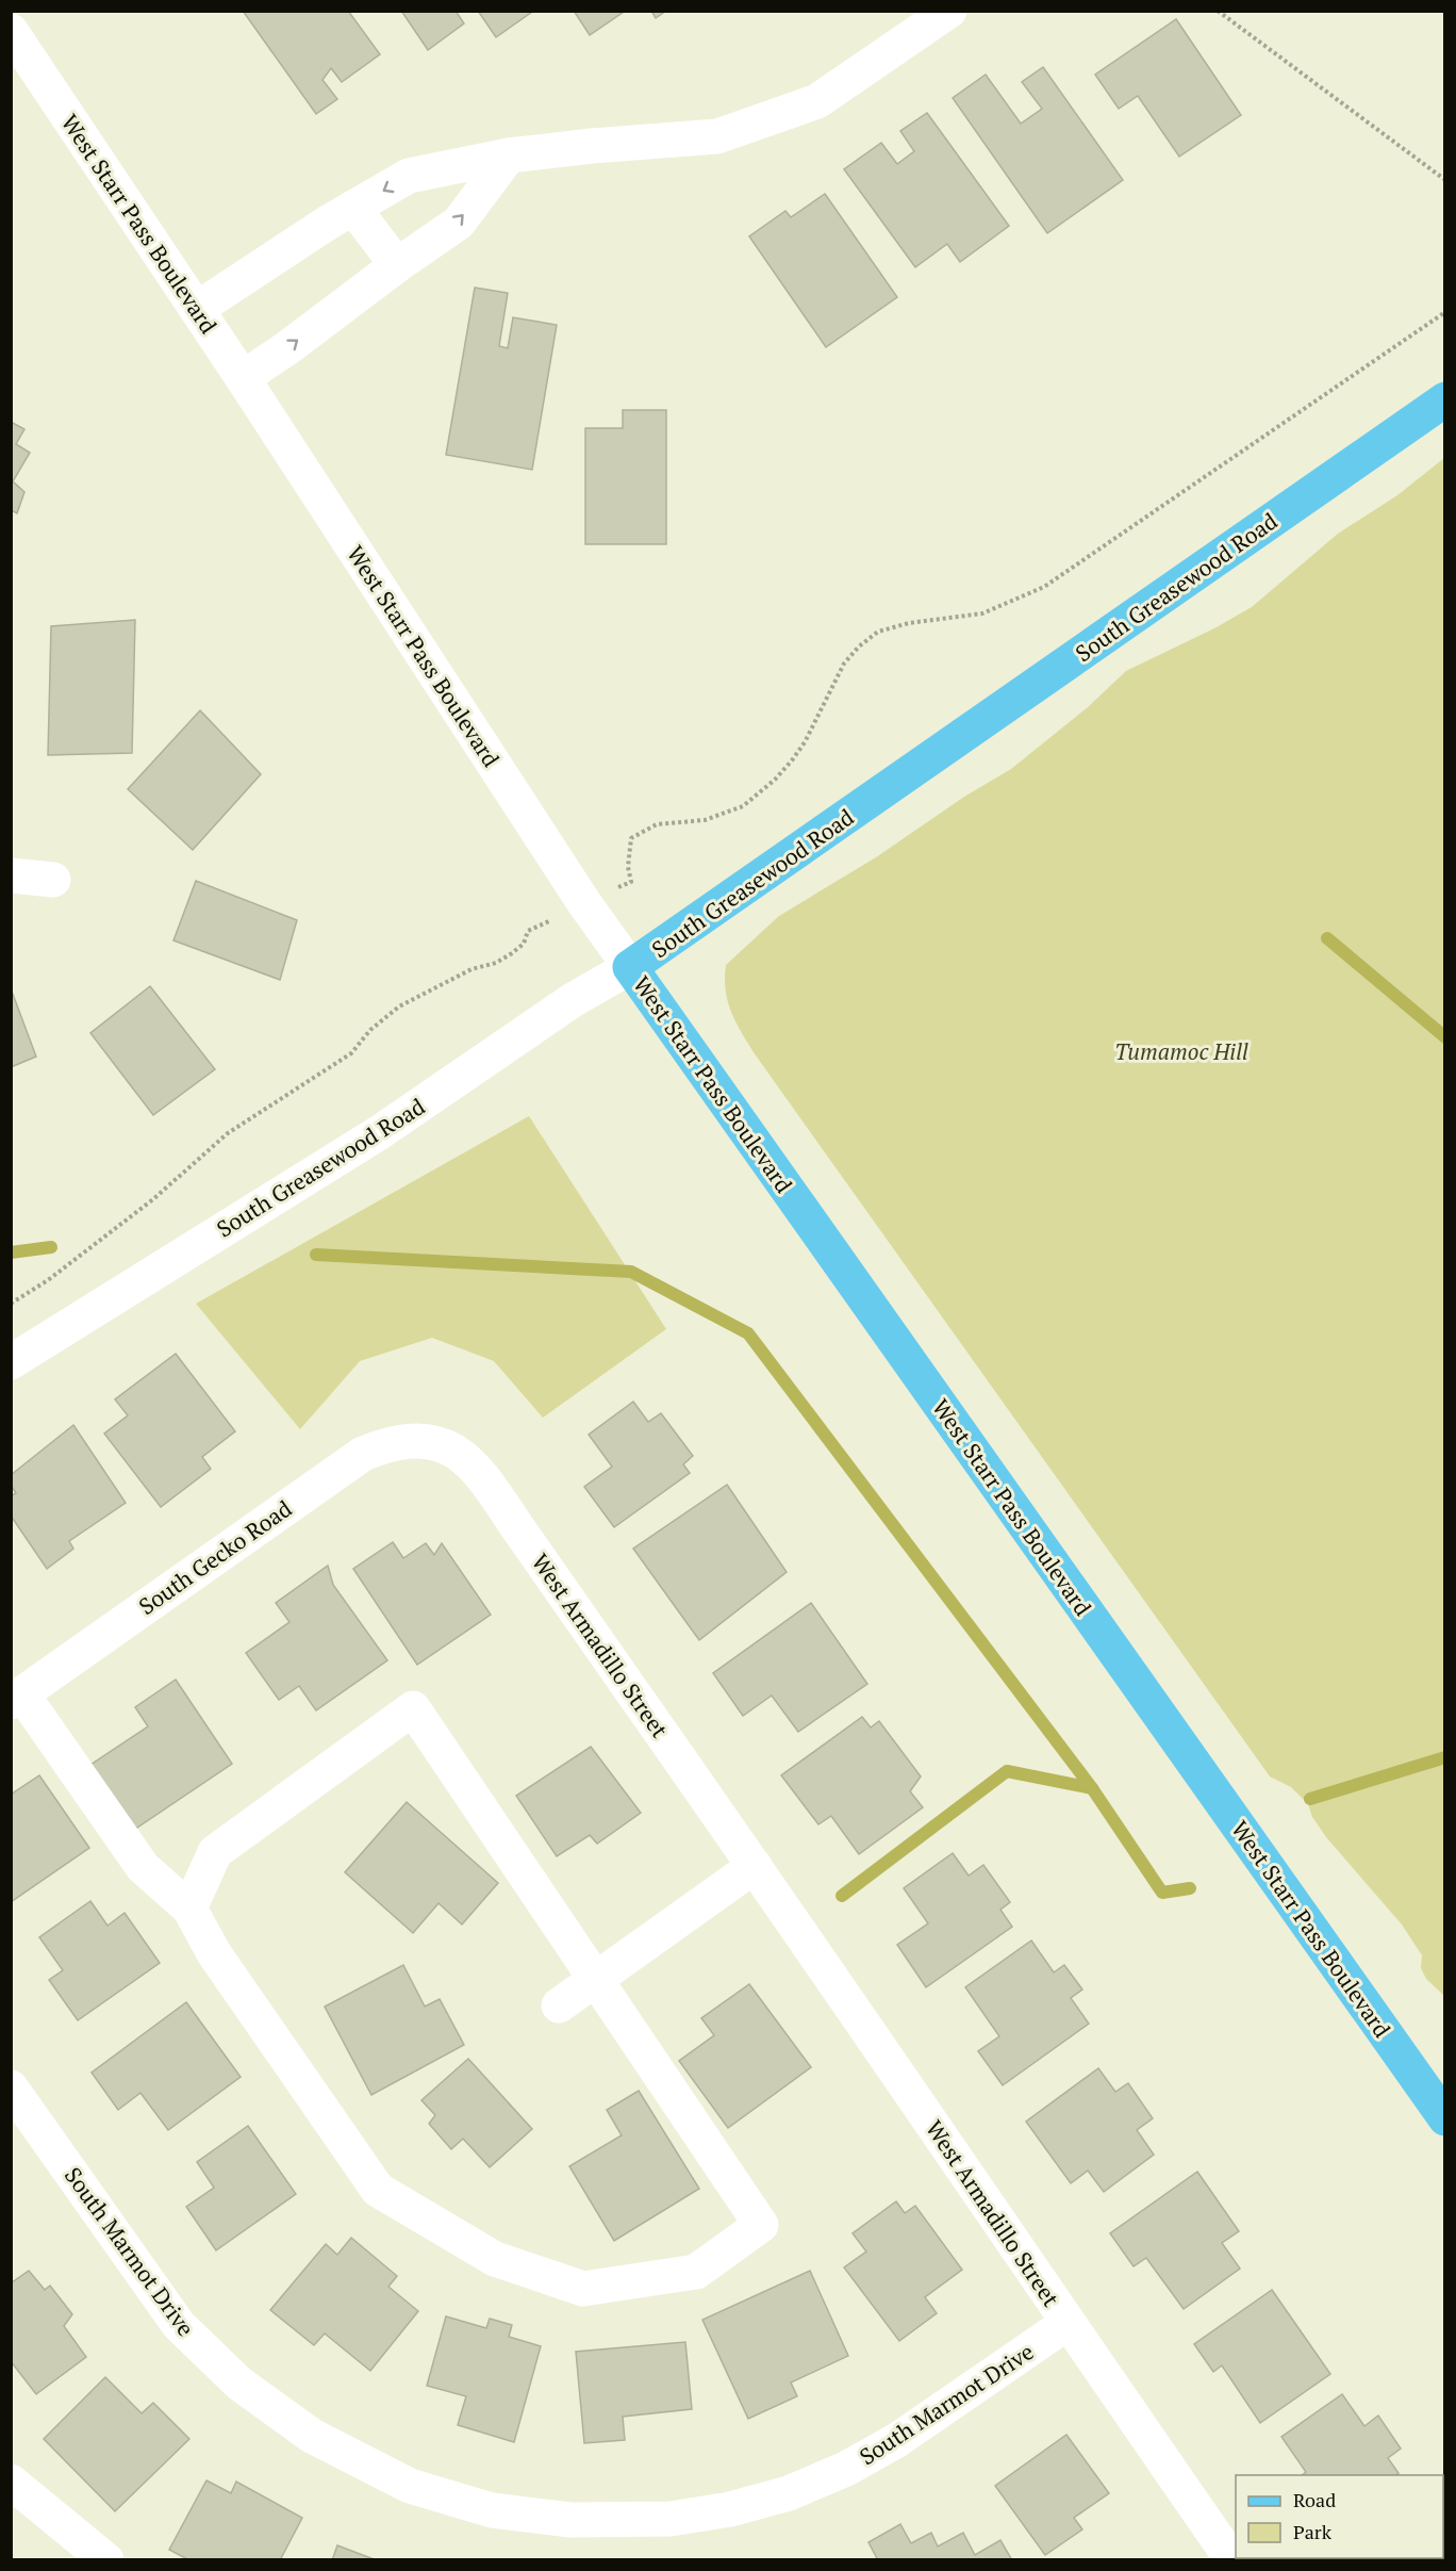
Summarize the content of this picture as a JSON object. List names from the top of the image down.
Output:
{
  "streets": {
    "main road": ["West Starr Pass Boulevard", "South Greasewood Road"],
    "street": ["South Gecko Road", "West Armadillo Street", "South Marmot Drive"]
  },
  "crossings": [
    ["West Starr Pass Boulevard", "South Greasewood Road"],
    ["South Gecko Road", "West Armadillo Street"],
    ["West Armadillo Street", "South Marmot Drive"]
  ],
  "parks": ["Tumamoc Hill"],
  "legend": ["Road", "Park"]
}
